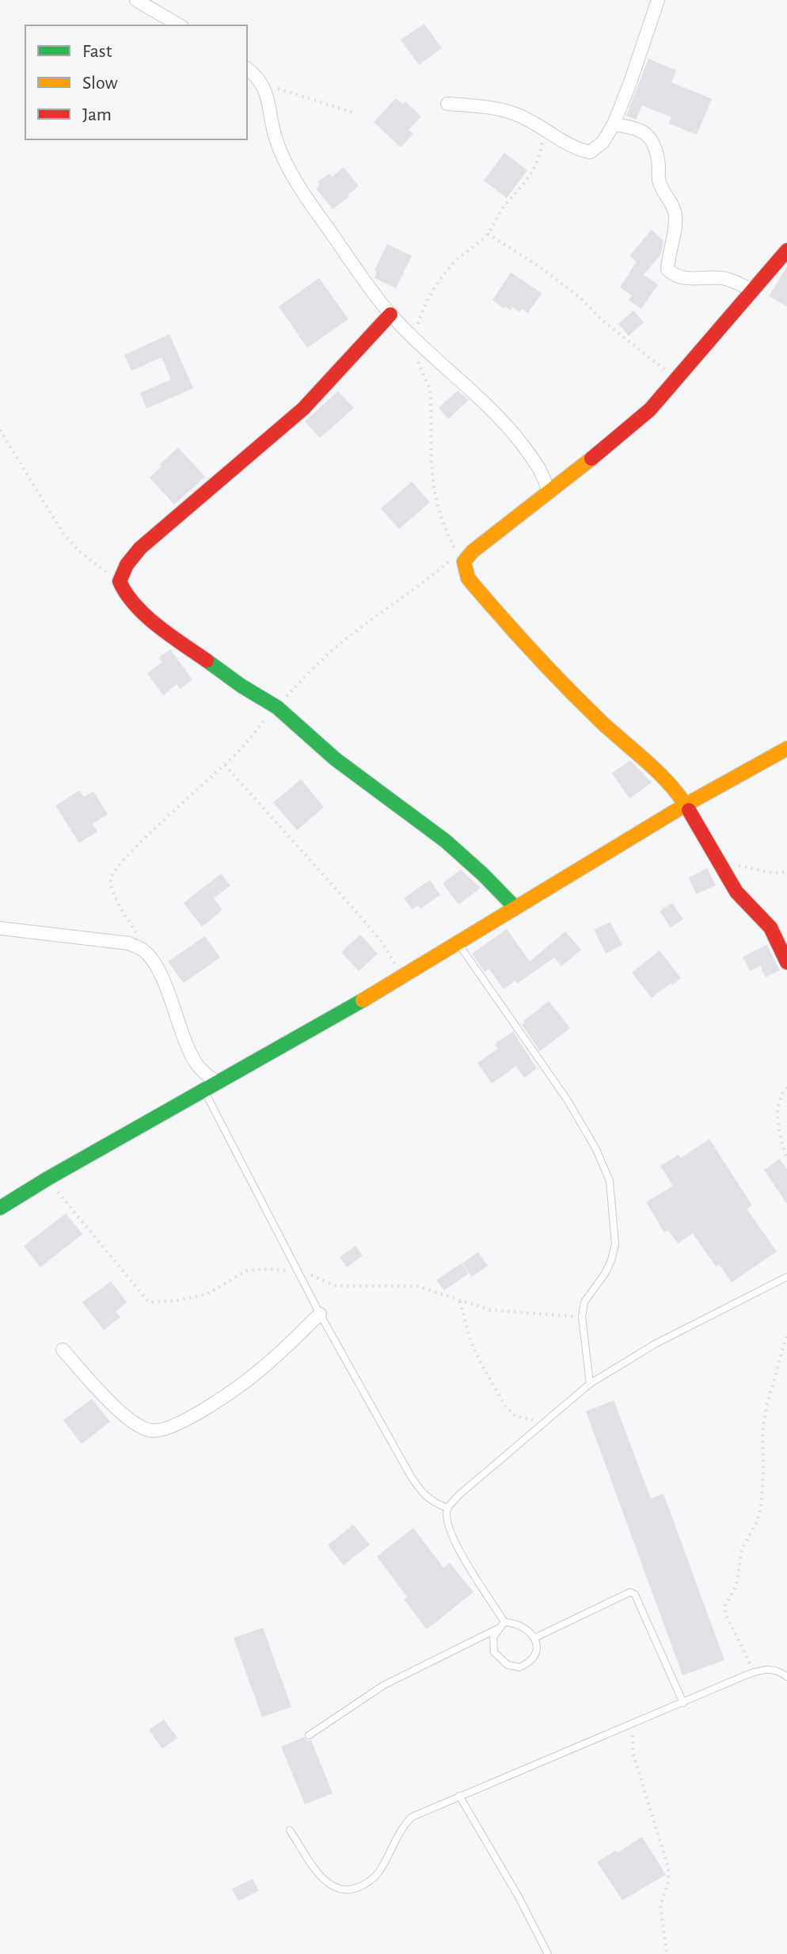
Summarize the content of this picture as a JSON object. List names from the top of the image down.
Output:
{
  "legend": ["Fast", "Slow", "Jam"]
}
